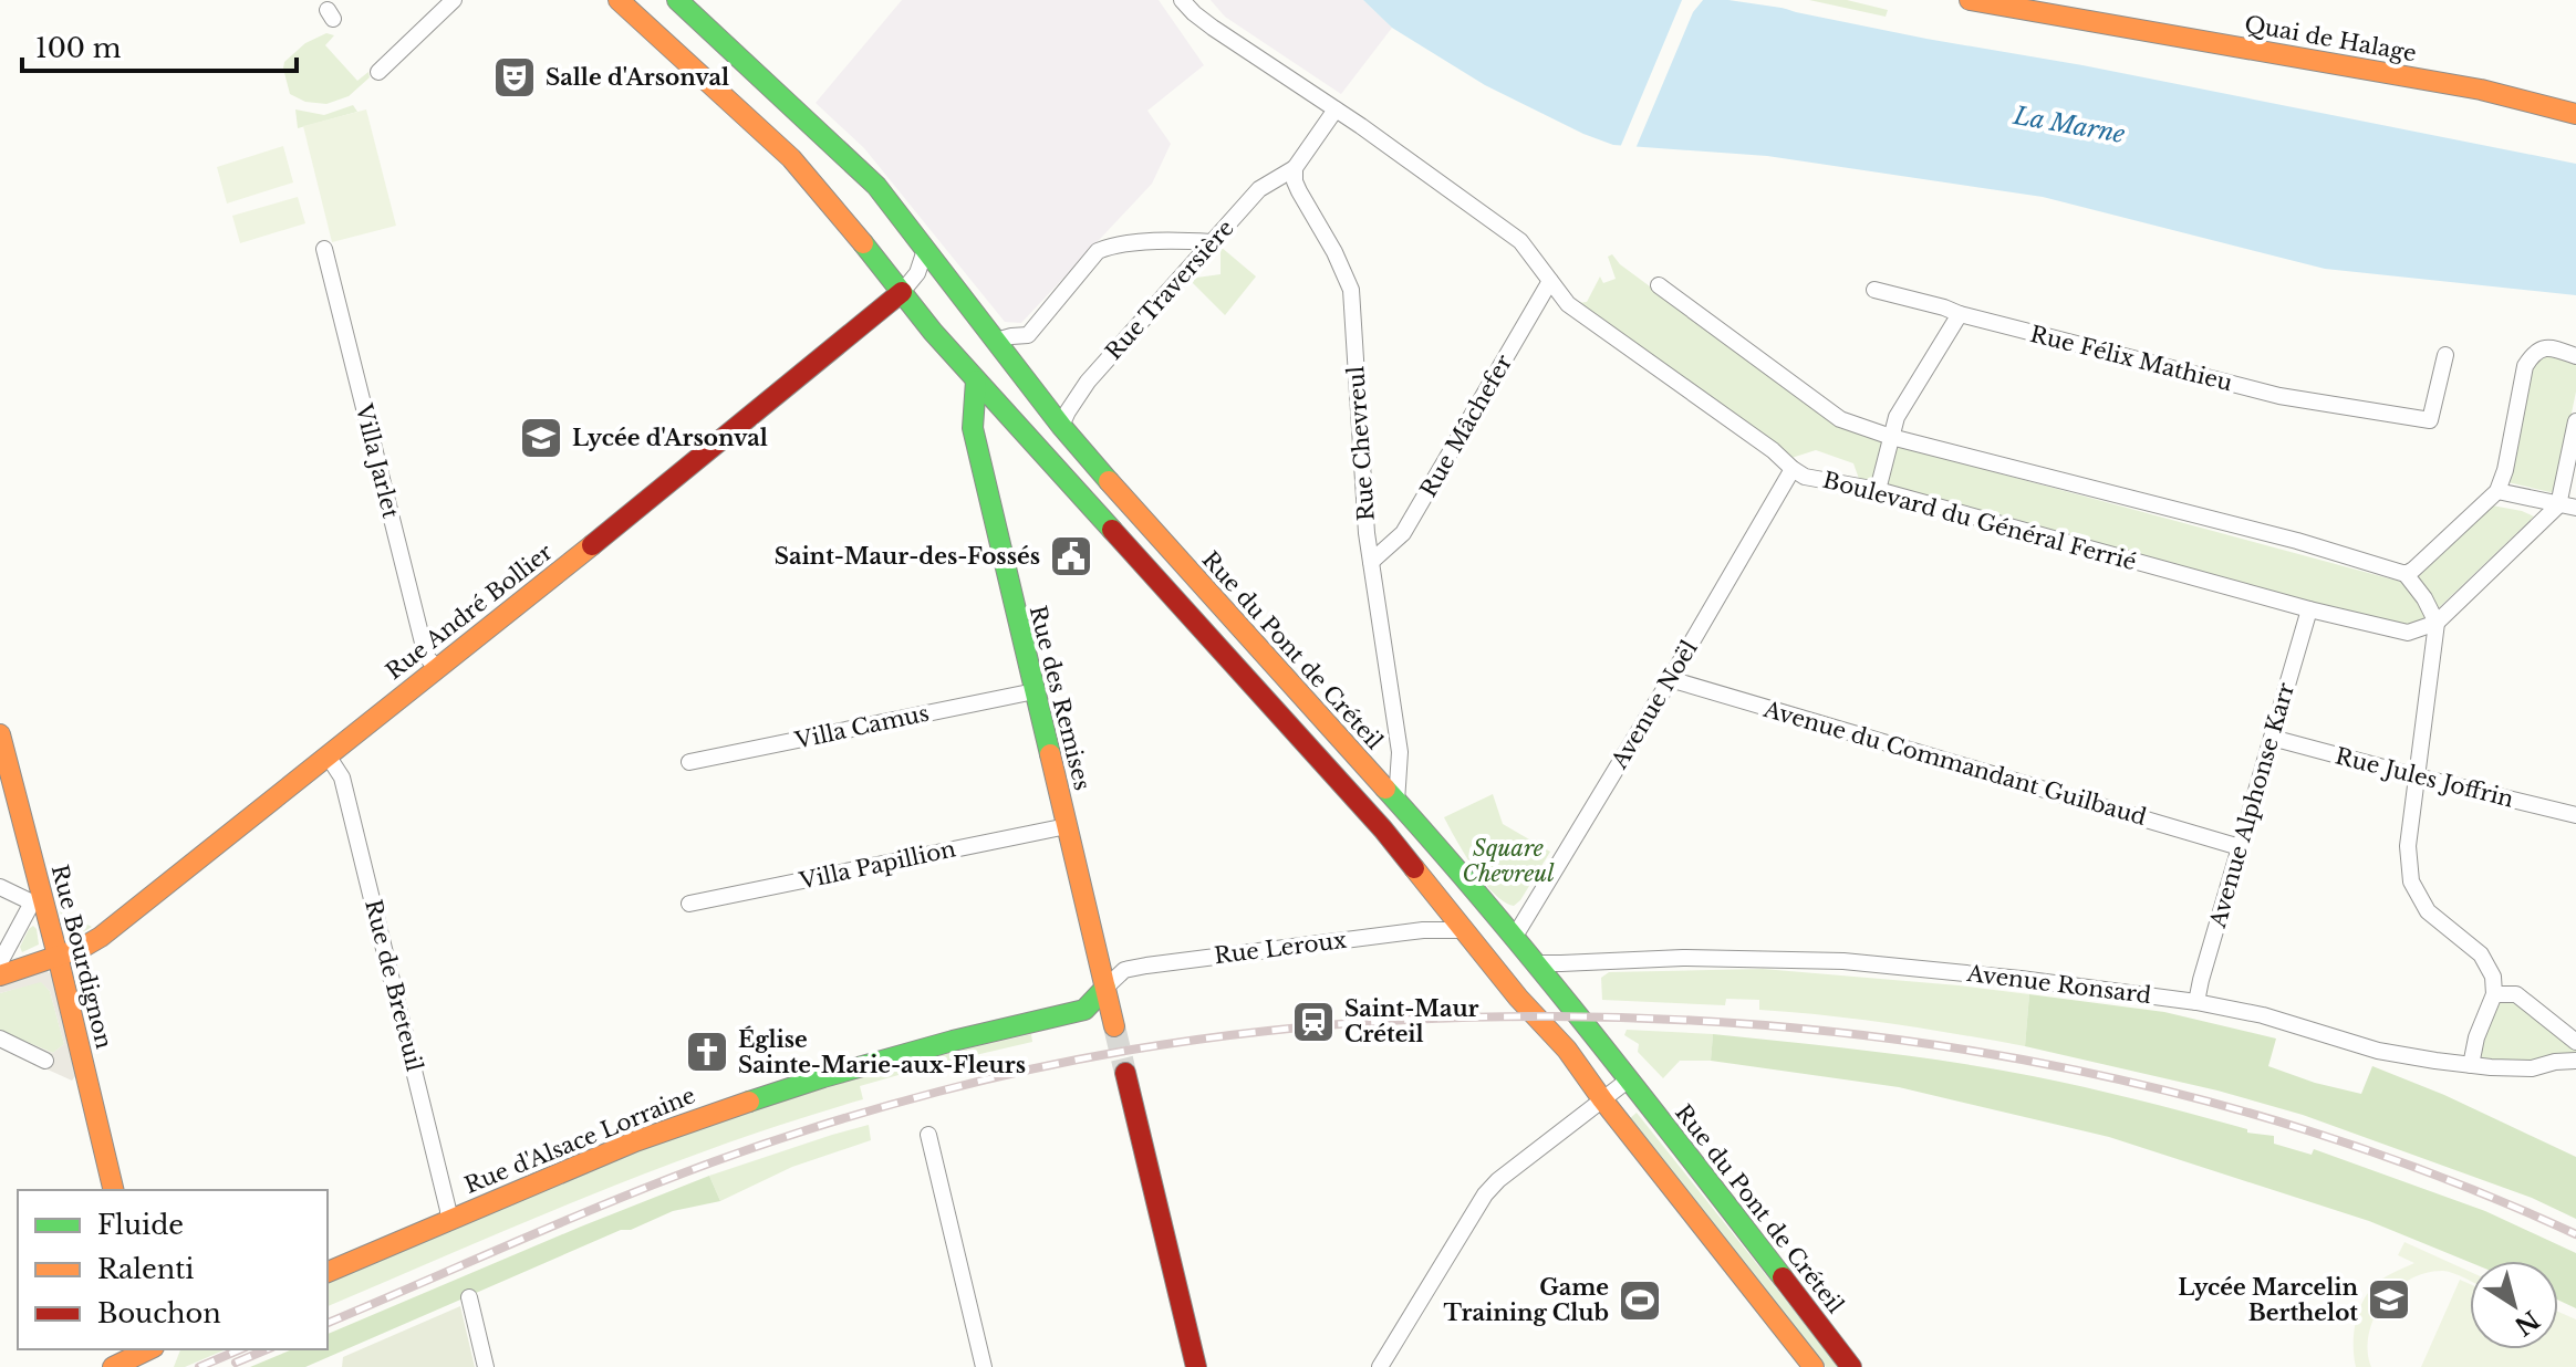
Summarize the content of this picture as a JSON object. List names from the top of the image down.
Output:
{
  "streets": {
    "street": [
      "Quai de Halage",
      "Rue Traversière",
      "Rue Félix Mathieu",
      "Rue Mâchefer",
      "Rue Chevreul",
      "Villa Jarlet",
      "Boulevard du Général Ferrié",
      "Rue André Bollier",
      "Rue du Pont de Créteil",
      "Rue des Remises",
      "Avenue Noël",
      "Villa Camus",
      "Avenue du Commandant Guilbaud",
      "Rue Jules Joffrin",
      "Avenue Alphonse Karr",
      "Villa Papillion",
      "Rue Leroux",
      "Rue Bourdignon",
      "Avenue Ronsard",
      "Rue de Breteuil",
      "Rue d'Alsace Lorraine"
    ]
  },
  "crossings": [
    ["Rue Traversière", "Rue Chevreul"],
    ["Rue Traversière", "Rue du Pont de Créteil"],
    ["Rue Mâchefer", "Rue Chevreul"],
    ["Rue Mâchefer", "Boulevard du Général Ferrié"],
    ["Rue Chevreul", "Rue du Pont de Créteil"],
    ["Villa Jarlet", "Rue André Bollier"],
    ["Boulevard du Général Ferrié", "Avenue Noël"],
    ["Boulevard du Général Ferrié", "Avenue Alphonse Karr"],
    ["Rue André Bollier", "Rue Bourdignon"],
    ["Rue André Bollier", "Rue de Breteuil"],
    ["Rue du Pont de Créteil", "Avenue Noël"],
    ["Rue du Pont de Créteil", "Avenue Ronsard"],
    ["Rue des Remises", "Villa Camus"],
    ["Rue des Remises", "Villa Papillion"],
    ["Rue des Remises", "Rue Leroux"],
    ["Rue des Remises", "Rue d'Alsace Lorraine"],
    ["Avenue Noël", "Avenue du Commandant Guilbaud"],
    ["Avenue du Commandant Guilbaud", "Avenue Alphonse Karr"],
    ["Rue Jules Joffrin", "Avenue Alphonse Karr"],
    ["Avenue Alphonse Karr", "Avenue Ronsard"],
    ["Rue Leroux", "Rue d'Alsace Lorraine"],
    ["Rue de Breteuil", "Rue d'Alsace Lorraine"]
  ],
  "water": ["La Marne"],
  "parks": ["Square Chevreul"],
  "places": {
    "theatre": ["Salle d'Arsonval"],
    "school or university": ["Lycée d'Arsonval", "Lycée Marcelin Berthelot"],
    "public building": ["Saint-Maur-des-Fossés"],
    "station": ["Saint-Maur Créteil"],
    "church": ["Église Sainte-Marie-aux-Fleurs"],
    "sports": ["Game Training Club"]
  },
  "legend": ["Fluide", "Ralenti", "Bouchon"],
  "scale_bar": "100 m",
  "north": "bottom right"
}
